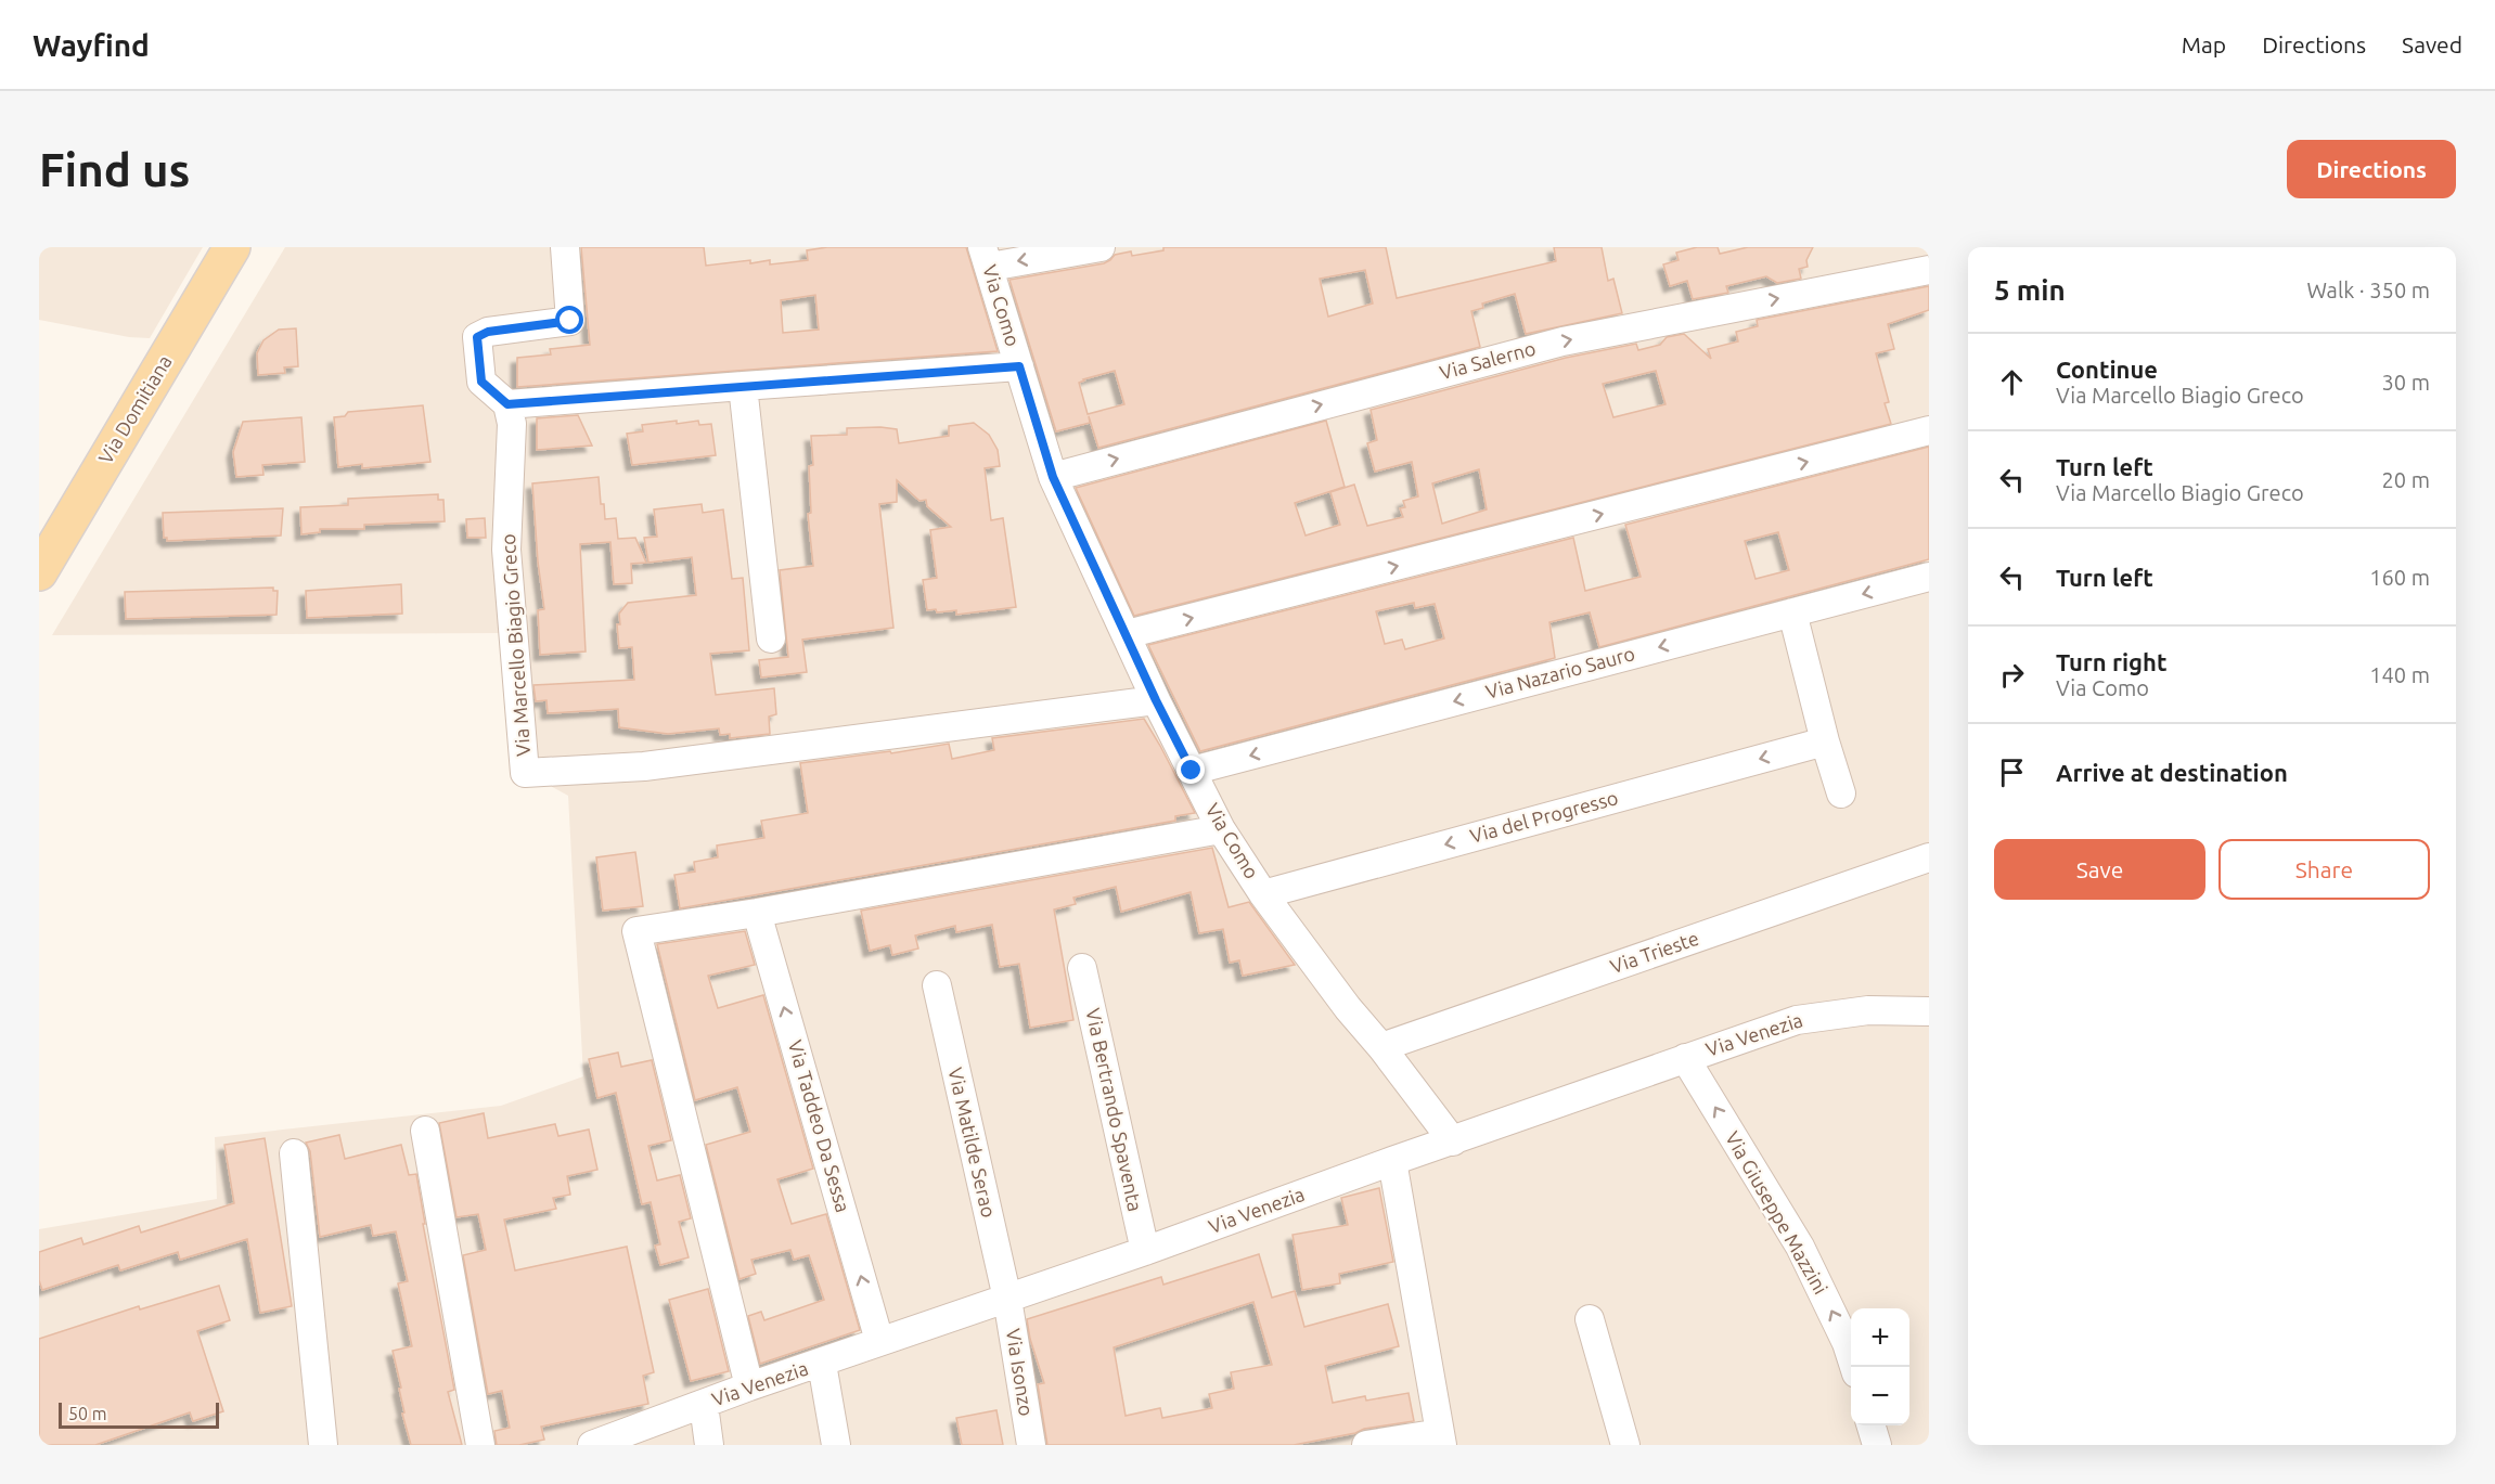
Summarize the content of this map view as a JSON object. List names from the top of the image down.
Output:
{
  "streets": {
    "main road": ["Via Domitiana"],
    "street": [
      "Via Como",
      "Via Salerno",
      "Via Marcello Biagio Greco",
      "Via Nazario Sauro",
      "Via del Progresso",
      "Via Trieste",
      "Via Venezia",
      "Via Bertrando Spaventa",
      "Via Taddeo Da Sessa",
      "Via Matilde Serao",
      "Via Giuseppe Mazzini",
      "Via Isonzo"
    ]
  },
  "crossings": [
    ["Via Como", "Via Salerno"],
    ["Via Como", "Via Marcello Biagio Greco"],
    ["Via Como", "Via Nazario Sauro"],
    ["Via Como", "Via del Progresso"],
    ["Via Como", "Via Trieste"],
    ["Via Como", "Via Venezia"],
    ["Via Venezia", "Via Bertrando Spaventa"],
    ["Via Venezia", "Via Taddeo Da Sessa"],
    ["Via Venezia", "Via Matilde Serao"],
    ["Via Venezia", "Via Giuseppe Mazzini"],
    ["Via Venezia", "Via Isonzo"],
    ["Via Matilde Serao", "Via Isonzo"]
  ],
  "one_way": ["Via del Progresso", "Via Taddeo Da Sessa"],
  "scale_bar": "50 m",
  "page": {
    "header": "Wayfind",
    "nav": ["Map", "Directions", "Saved"],
    "buttons": [
      "Directions",
      ["Save", "Share"]
    ],
    "title": "Find us",
    "heading": ["5 min", "Walk · 350 m"],
    "list": [
      ["Continue", "Via Marcello Biagio Greco", "30 m"],
      ["Turn left", "Via Marcello Biagio Greco", "20 m"],
      ["Turn left", "160 m"],
      ["Turn right", "Via Como", "140 m"],
      "Arrive at destination"
    ],
    "map_buttons": ["+", "−"],
    "scale": "50 m"
  }
}
